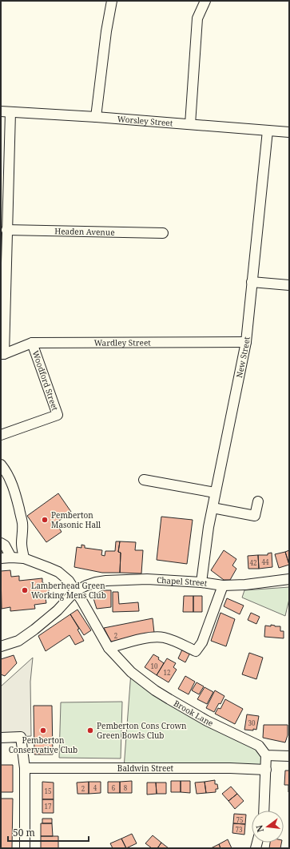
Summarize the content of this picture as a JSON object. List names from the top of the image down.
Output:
{
  "streets": {
    "street": [
      "Worsley Street",
      "Headen Avenue",
      "Wardley Street",
      "New Street",
      "Woodford Street",
      "Chapel Street",
      "Brook Lane",
      "Baldwin Street"
    ]
  },
  "crossings": [
    ["Worsley Street", "New Street"],
    ["Wardley Street", "New Street"],
    ["Wardley Street", "Woodford Street"],
    ["New Street", "Chapel Street"],
    ["Chapel Street", "Brook Lane"]
  ],
  "places": [
    "Pemberton Masonic Hall",
    "Lamberhead Green Working Mens Club",
    "Pemberton Conservative Club",
    "Pemberton Cons Crown Green Bowls Club"
  ],
  "house_numbers": [
    "44",
    "42",
    "2",
    "10",
    "12",
    "30",
    "4",
    "6",
    "8",
    "2",
    "15",
    "17",
    "75",
    "73"
  ],
  "scale_bar": "50 m",
  "north": "left"
}
